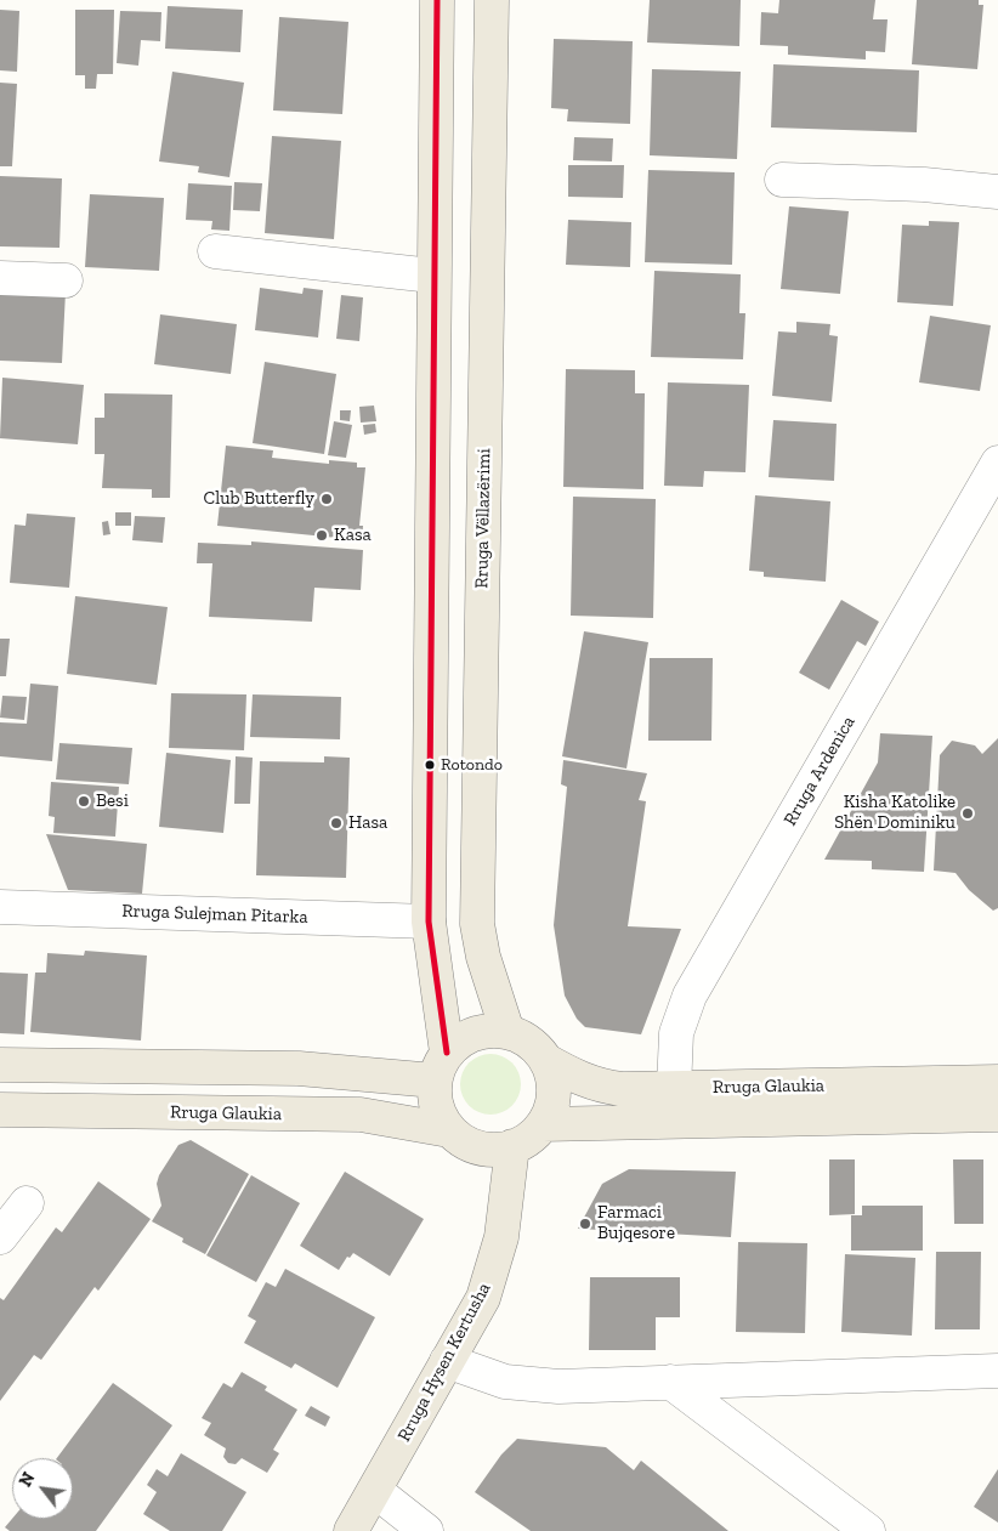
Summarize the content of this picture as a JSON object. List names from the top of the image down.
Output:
{
  "streets": {
    "main road": ["Rruga Vëllazërimi", "Rruga Glaukia", "Rruga Hysen Kertusha"],
    "street": ["Rruga Ardenica", "Rruga Sulejman Pitarka"]
  },
  "crossings": [
    ["Rruga Vëllazërimi", "Rruga Glaukia"],
    ["Rruga Vëllazërimi", "Rruga Hysen Kertusha"],
    ["Rruga Ardenica", "Rruga Glaukia"],
    ["Rruga Glaukia", "Rruga Hysen Kertusha"]
  ],
  "places": [
    "Club Butterfly",
    "Kasa",
    "Rotondo",
    "Besi",
    "Kisha Katolike Shën Dominiku",
    "Hasa",
    "Farmaci Bujqesore"
  ],
  "north": "top left"
}
